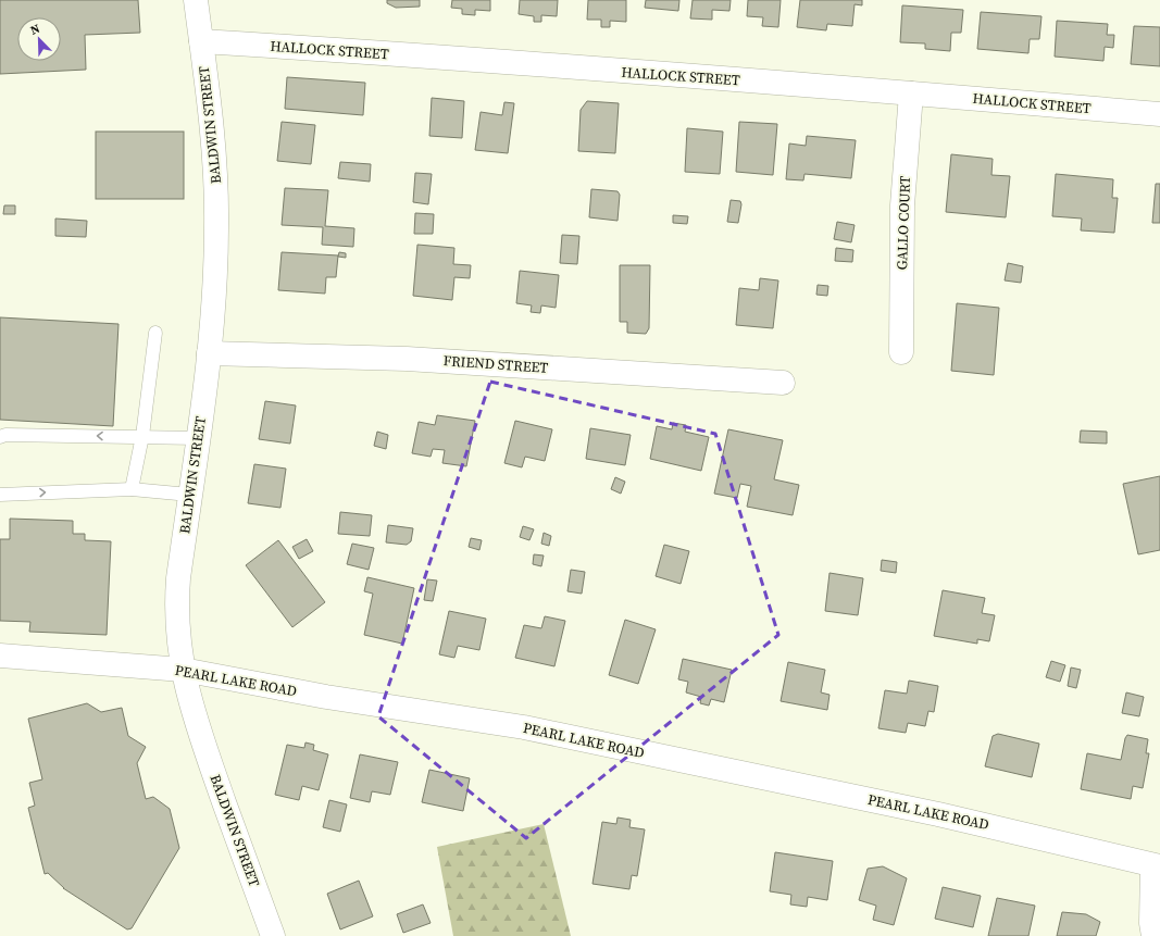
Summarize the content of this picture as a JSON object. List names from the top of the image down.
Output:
{
  "streets": {
    "main road": [
      "HALLOCK STREET",
      "BALDWIN STREET",
      "GALLO COURT",
      "FRIEND STREET",
      "PEARL LAKE ROAD"
    ]
  },
  "crossings": [
    ["HALLOCK STREET", "BALDWIN STREET"],
    ["HALLOCK STREET", "GALLO COURT"],
    ["BALDWIN STREET", "FRIEND STREET"],
    ["BALDWIN STREET", "PEARL LAKE ROAD"]
  ],
  "north": "top left"
}
